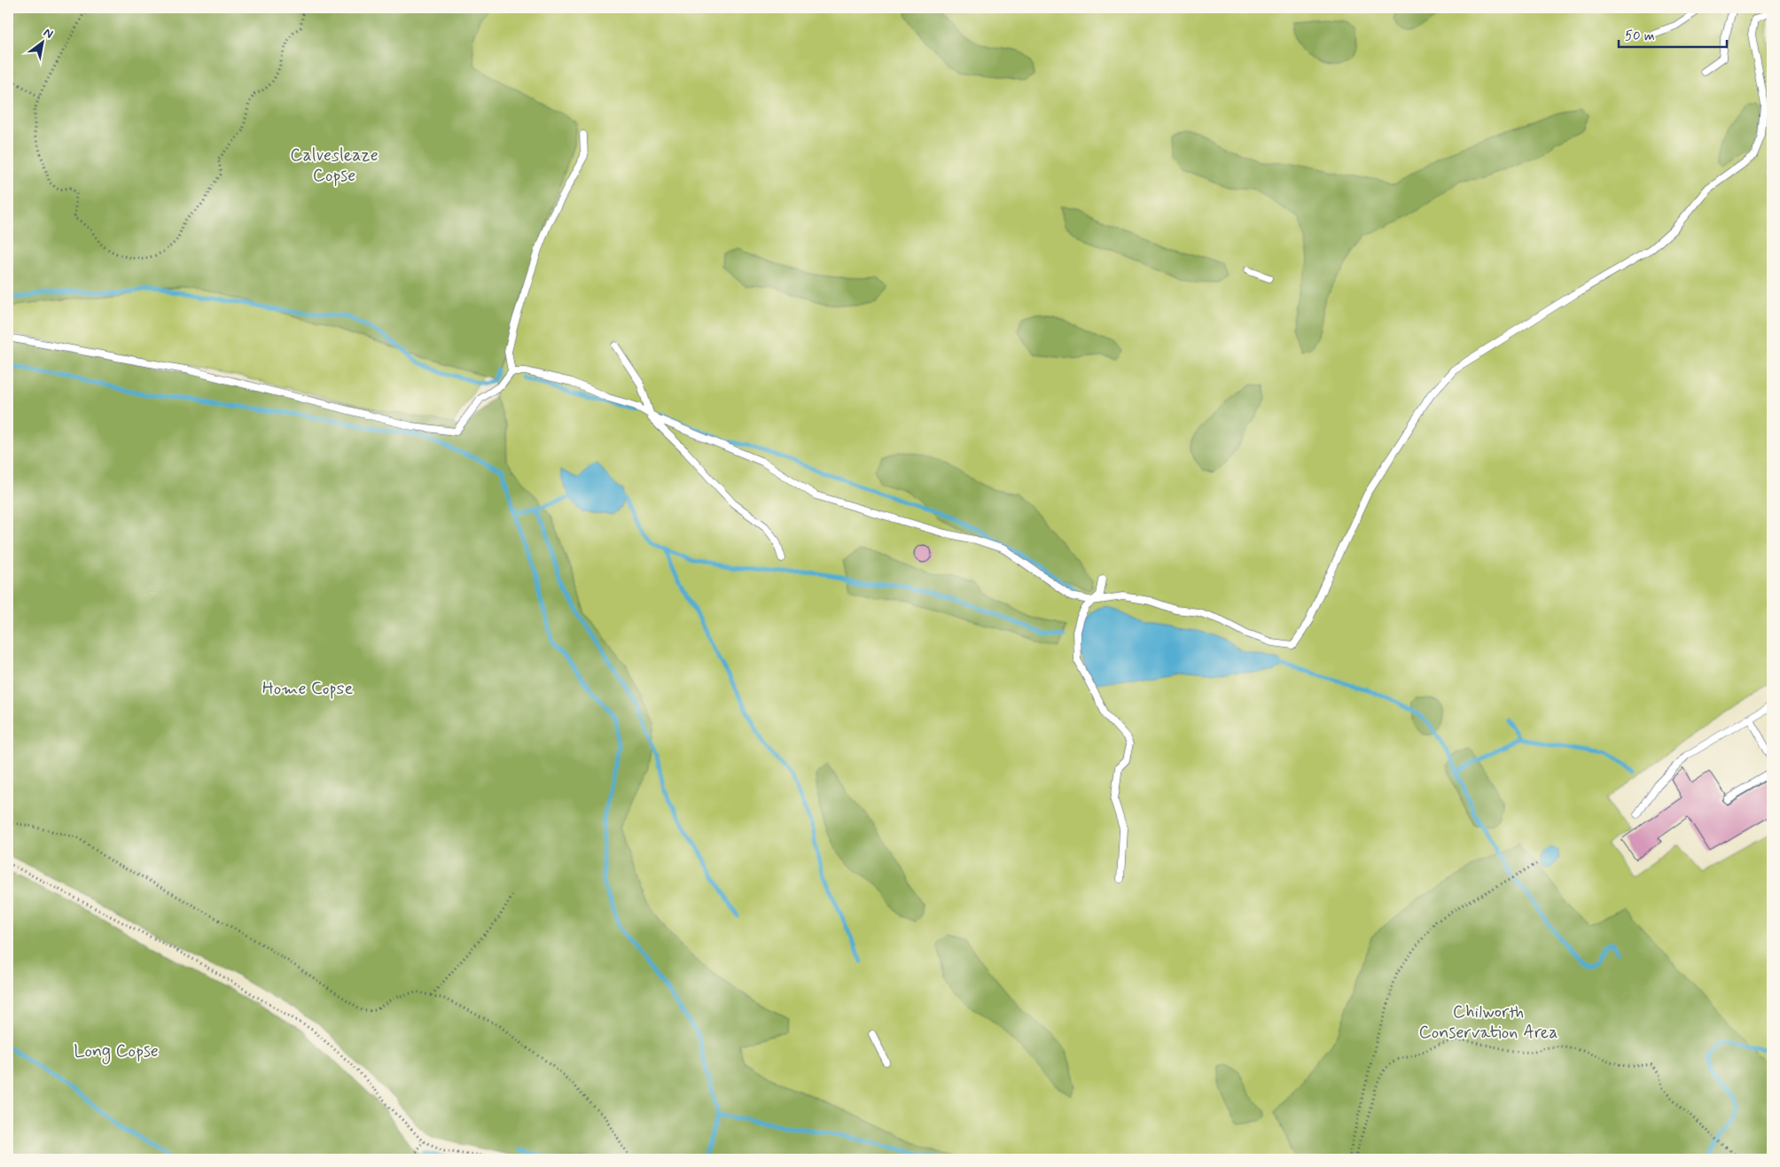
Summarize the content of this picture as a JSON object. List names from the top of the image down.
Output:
{
  "parks": [
    "Calvesleaze Copse",
    "Home Copse",
    "Chilworth Conservation Area",
    "Long Copse"
  ],
  "scale_bar": "50 m",
  "north": "top right"
}
